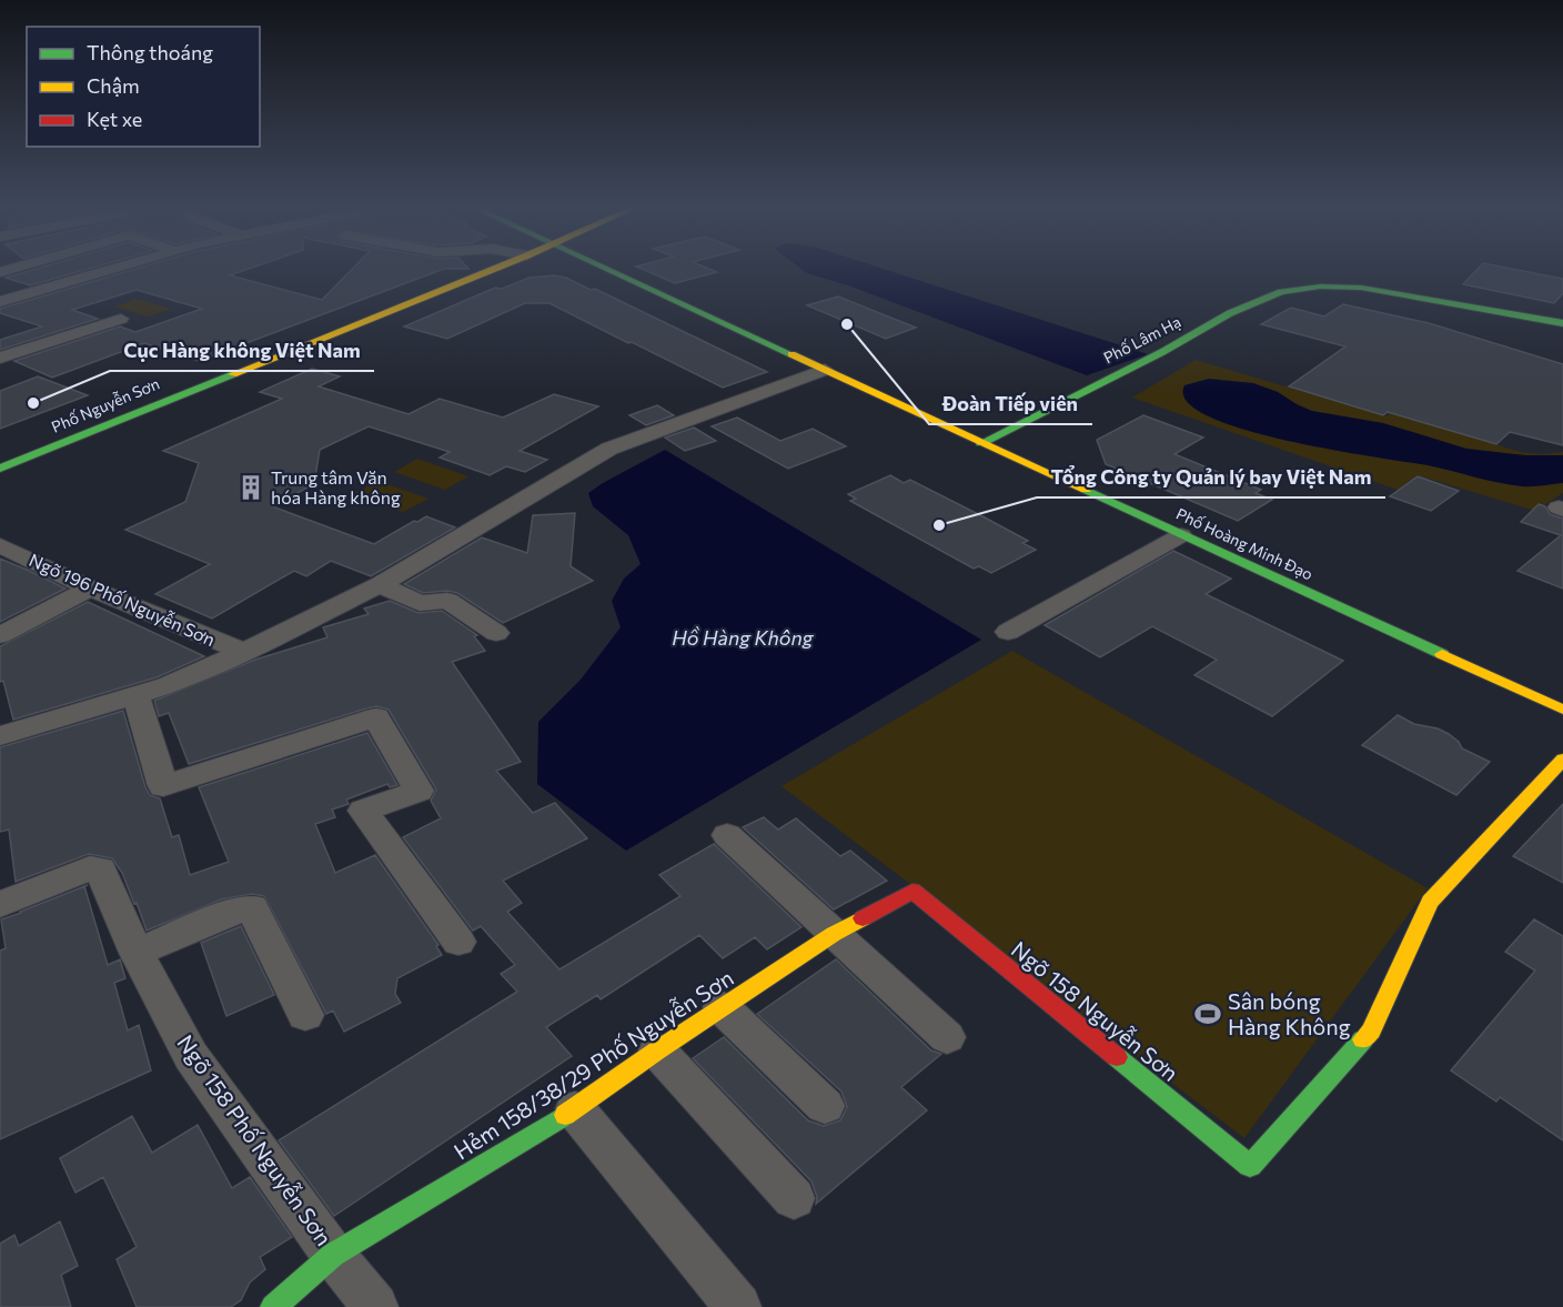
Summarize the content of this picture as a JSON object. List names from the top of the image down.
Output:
{
  "streets": {
    "street": [
      "Phố Lâm Hạ",
      "Phố Nguyễn Sơn",
      "Phố Hoàng Minh Đạo",
      "Ngõ 196 Phố Nguyễn Sơn",
      "Ngõ 158 Nguyễn Sơn",
      "Hẻm 158/38/29 Phố Nguyễn Sơn",
      "Ngõ 158 Phố Nguyễn Sơn"
    ]
  },
  "crossings": [
    ["Phố Lâm Hạ", "Phố Hoàng Minh Đạo"],
    ["Ngõ 158 Nguyễn Sơn", "Hẻm 158/38/29 Phố Nguyễn Sơn"],
    ["Hẻm 158/38/29 Phố Nguyễn Sơn", "Ngõ 158 Phố Nguyễn Sơn"]
  ],
  "water": ["Hồ Hàng Không"],
  "places": {
    "other": ["Đoàn Tiếp viên", "Cục Hàng không Việt Nam", "Tổng Công ty Quản lý bay Việt Nam"],
    "building": ["Trung tâm Văn hóa Hàng không"],
    "sports": ["Sân bóng Hàng Không"]
  },
  "legend": ["Thông thoáng", "Chậm", "Kẹt xe"]
}
